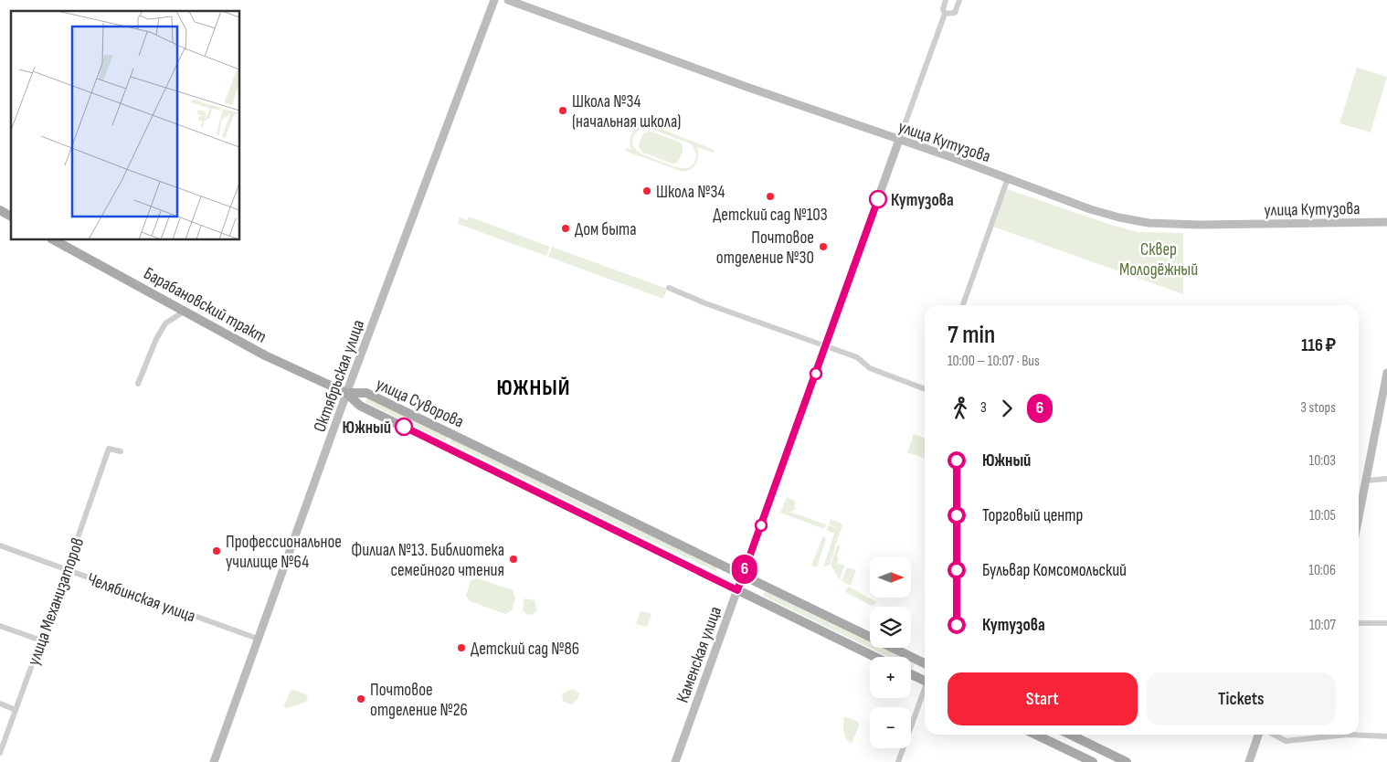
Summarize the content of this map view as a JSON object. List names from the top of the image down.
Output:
{
  "streets": {
    "main road": ["Барабановский тракт", "улица Суворова"],
    "street": [
      "улица Кутузова",
      "Октябрьская улица",
      "Челябинская улица",
      "улица Механизаторов",
      "Каменская улица"
    ]
  },
  "crossings": [
    ["улица Кутузова", "Каменская улица"],
    ["Барабановский тракт", "Октябрьская улица"],
    ["Барабановский тракт", "улица Суворова"],
    ["Октябрьская улица", "улица Суворова"],
    ["Октябрьская улица", "Челябинская улица"],
    ["улица Суворова", "Каменская улица"],
    ["Челябинская улица", "улица Механизаторов"]
  ],
  "districts": ["ЮЖНЫЙ"],
  "parks": ["Сквер Молодёжный"],
  "places": [
    "Школа №34 (начальная школа)",
    "Школа №34",
    "Детский сад №103",
    "Кутузова",
    "Дом быта",
    "Почтовое отделение №30",
    "Южный",
    "Профессиональное училище №64",
    "Филиал №13. Библиотека семейного чтения",
    "Детский сад №86",
    "Почтовое отделение №26"
  ],
  "lines": ["bus line 6"],
  "north": "right",
  "page": {
    "on_map": "6",
    "heading": ["7 min", "10:00 – 10:07 · Bus", "116 ₽"],
    "legs": ["3", "6", "3 stops"],
    "list": [
      {
        "name": "Южный",
        "value": "10:03"
      },
      {
        "name": "Торговый центр",
        "value": "10:05"
      },
      {
        "name": "Бульвар Комсомольский",
        "value": "10:06"
      },
      {
        "name": "Кутузова",
        "value": "10:07"
      }
    ],
    "map_buttons": ["+", "−"],
    "buttons": ["Start", "Tickets"]
  }
}
